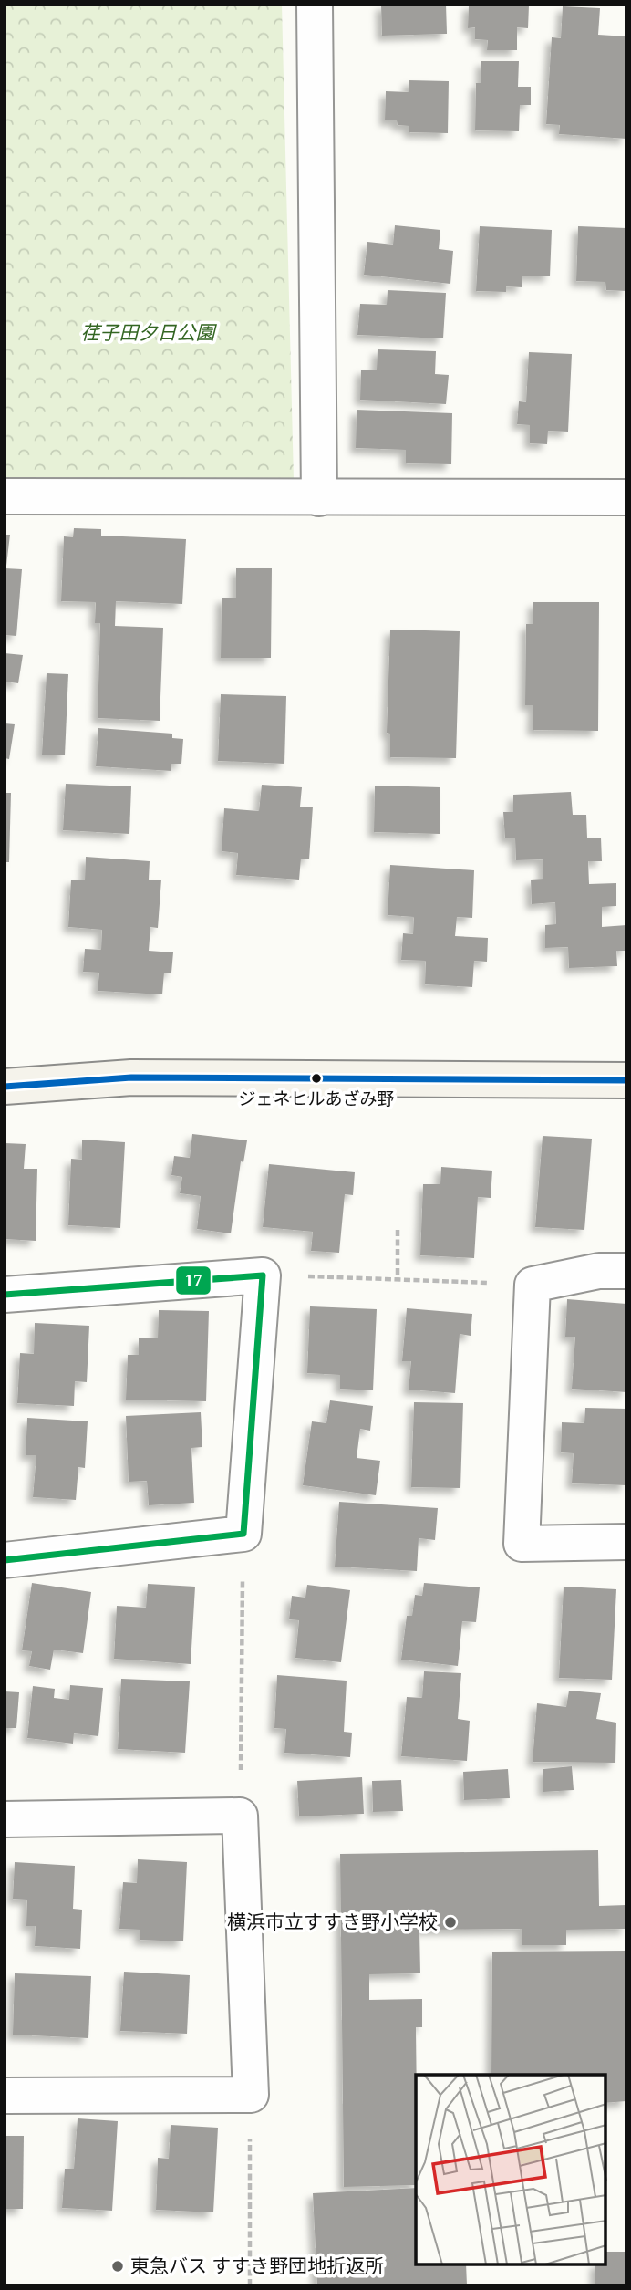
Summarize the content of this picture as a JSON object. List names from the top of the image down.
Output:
{
  "parks": ["荏子田夕日公園"],
  "places": ["ジェネヒルあざみ野", "横浜市立すすき野小学校", "東急バス すすき野団地折返所"],
  "lines": ["transit line 17"]
}
